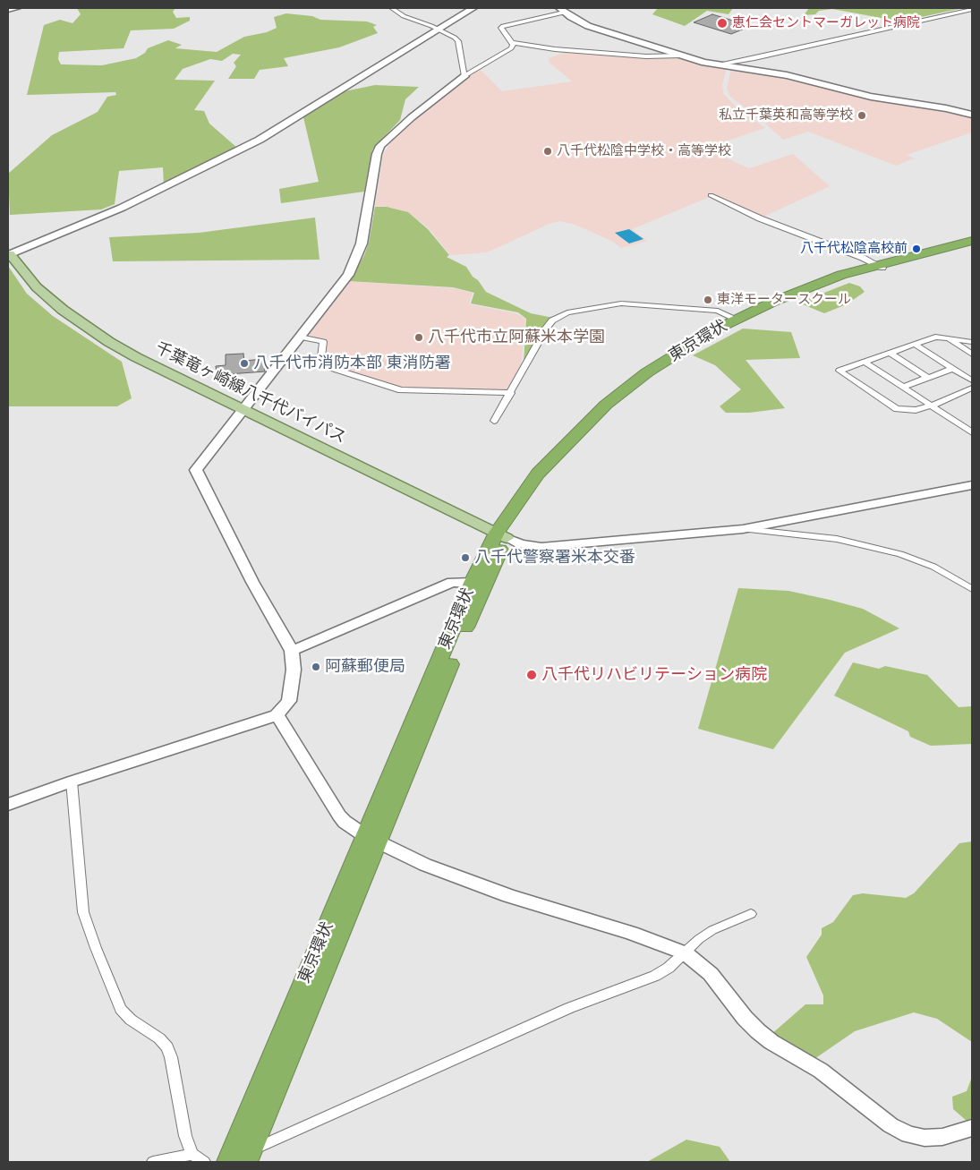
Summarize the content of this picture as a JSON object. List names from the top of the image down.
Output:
{
  "streets": {
    "highway": ["東京環状"],
    "main road": ["千葉竜ヶ崎線八千代バイパス"]
  },
  "crossings": [
    ["東京環状", "千葉竜ヶ崎線八千代バイパス"]
  ],
  "places": [
    "恵仁会セントマーガレット病院",
    "私立千葉英和高等学校",
    "八千代松陰中学校・高等学校",
    "八千代松陰高校前",
    "東洋モータースクール",
    "八千代市立阿蘇米本学園",
    "八千代市消防本部 東消防署",
    "八千代警察署米本交番",
    "阿蘇郵便局",
    "八千代リハビリテーション病院"
  ]
}
